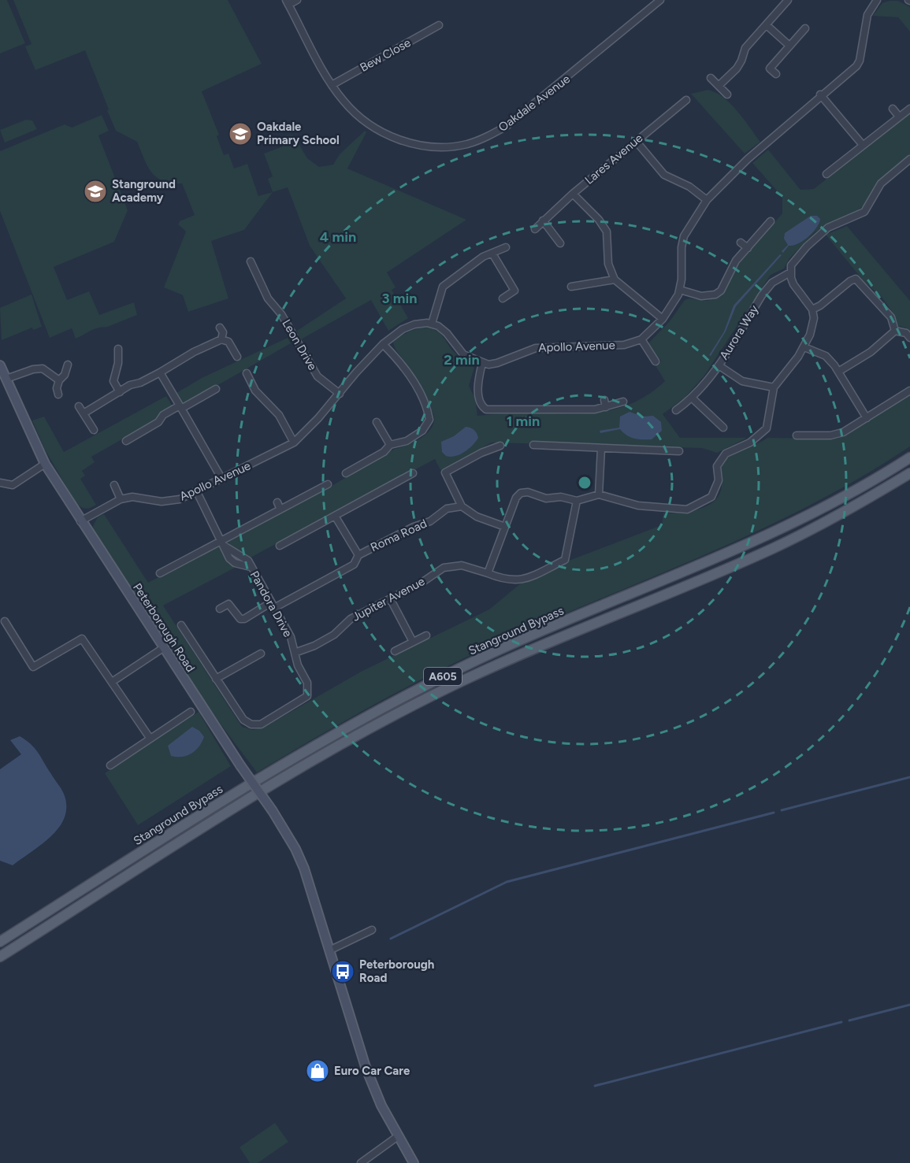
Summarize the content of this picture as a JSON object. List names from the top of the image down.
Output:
{
  "streets": {
    "main road": ["Peterborough Road", "Stanground Bypass", "A605"],
    "street": [
      "Bew Close",
      "Oakdale Avenue",
      "Lares Avenue",
      "Aurora Way",
      "Leon Drive",
      "Apollo Avenue",
      "Roma Road",
      "Jupiter Avenue",
      "Pandora Drive"
    ]
  },
  "crossings": [
    ["Bew Close", "Oakdale Avenue"],
    ["Leon Drive", "Apollo Avenue"],
    ["Roma Road", "Pandora Drive"],
    ["Jupiter Avenue", "Pandora Drive"]
  ],
  "places": {
    "school or university": ["Oakdale Primary School", "Stanground Academy"],
    "bus stop": ["Peterborough Road"],
    "shop": ["Euro Car Care"]
  },
  "rings": [
    "4 min",
    "3 min",
    "2 min",
    "1 min"
  ]
}
